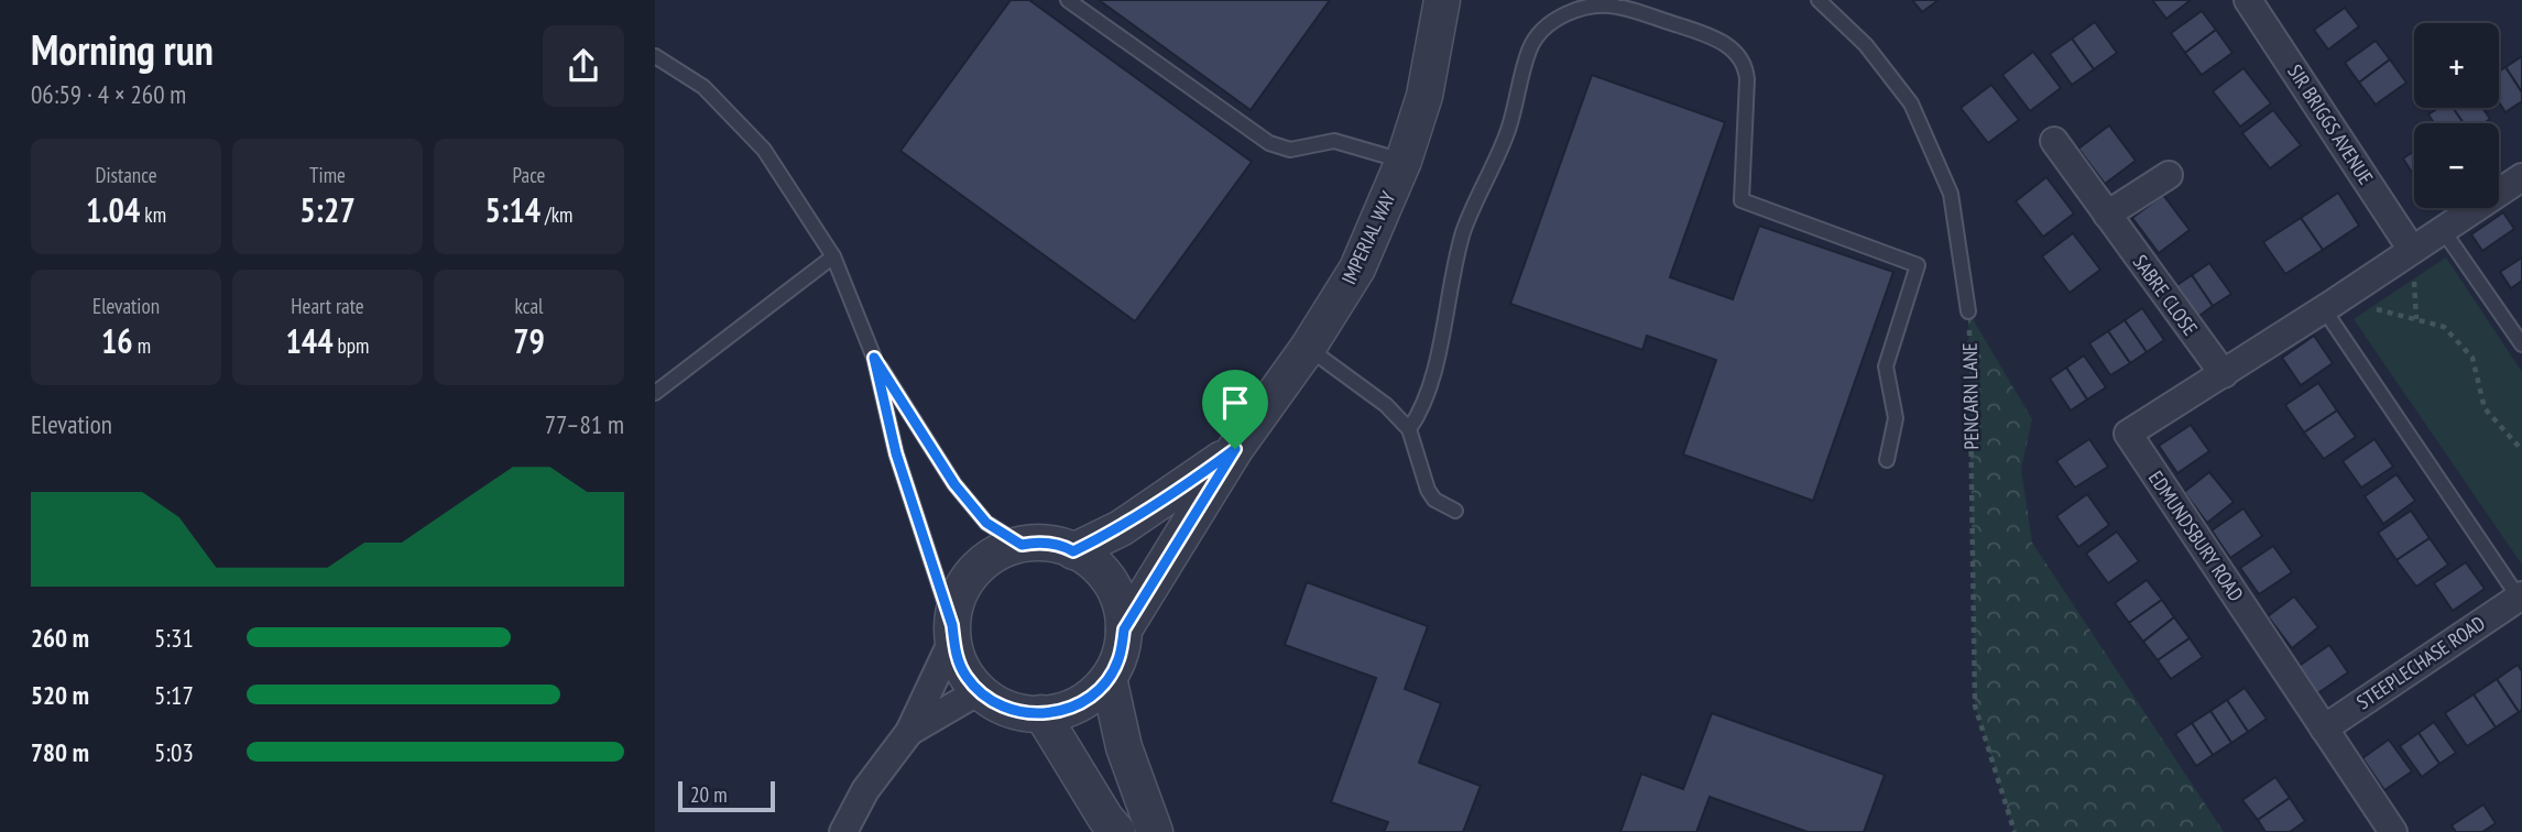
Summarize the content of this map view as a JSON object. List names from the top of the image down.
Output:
{
  "streets": {
    "street": [
      "SIR BRIGGS AVENUE",
      "IMPERIAL WAY",
      "SABRE CLOSE",
      "EDMUNDSBURY ROAD",
      "STEEPLECHASE ROAD"
    ],
    "path": ["PENCARN LANE"]
  },
  "crossings": [
    ["SIR BRIGGS AVENUE", "EDMUNDSBURY ROAD"],
    ["SABRE CLOSE", "EDMUNDSBURY ROAD"],
    ["EDMUNDSBURY ROAD", "STEEPLECHASE ROAD"]
  ],
  "scale_bar": "20 m",
  "page": {
    "heading": ["Morning run", "06:59 · 4 × 260 m"],
    "map_buttons": ["+", "−"],
    "stats": [
      ["Distance", "1.04 km"],
      ["Time", "5:27"],
      ["Pace", "5:14 /km"],
      ["Elevation", "16 m"],
      ["Heart rate", "144 bpm"],
      ["kcal", "79"]
    ],
    "chart": ["Elevation", "77–81 m"],
    "list": [
      {
        "name": "260 m",
        "note": "5:31"
      },
      {
        "name": "520 m",
        "note": "5:17"
      },
      {
        "name": "780 m",
        "note": "5:03"
      }
    ],
    "scale": "20 m"
  }
}
